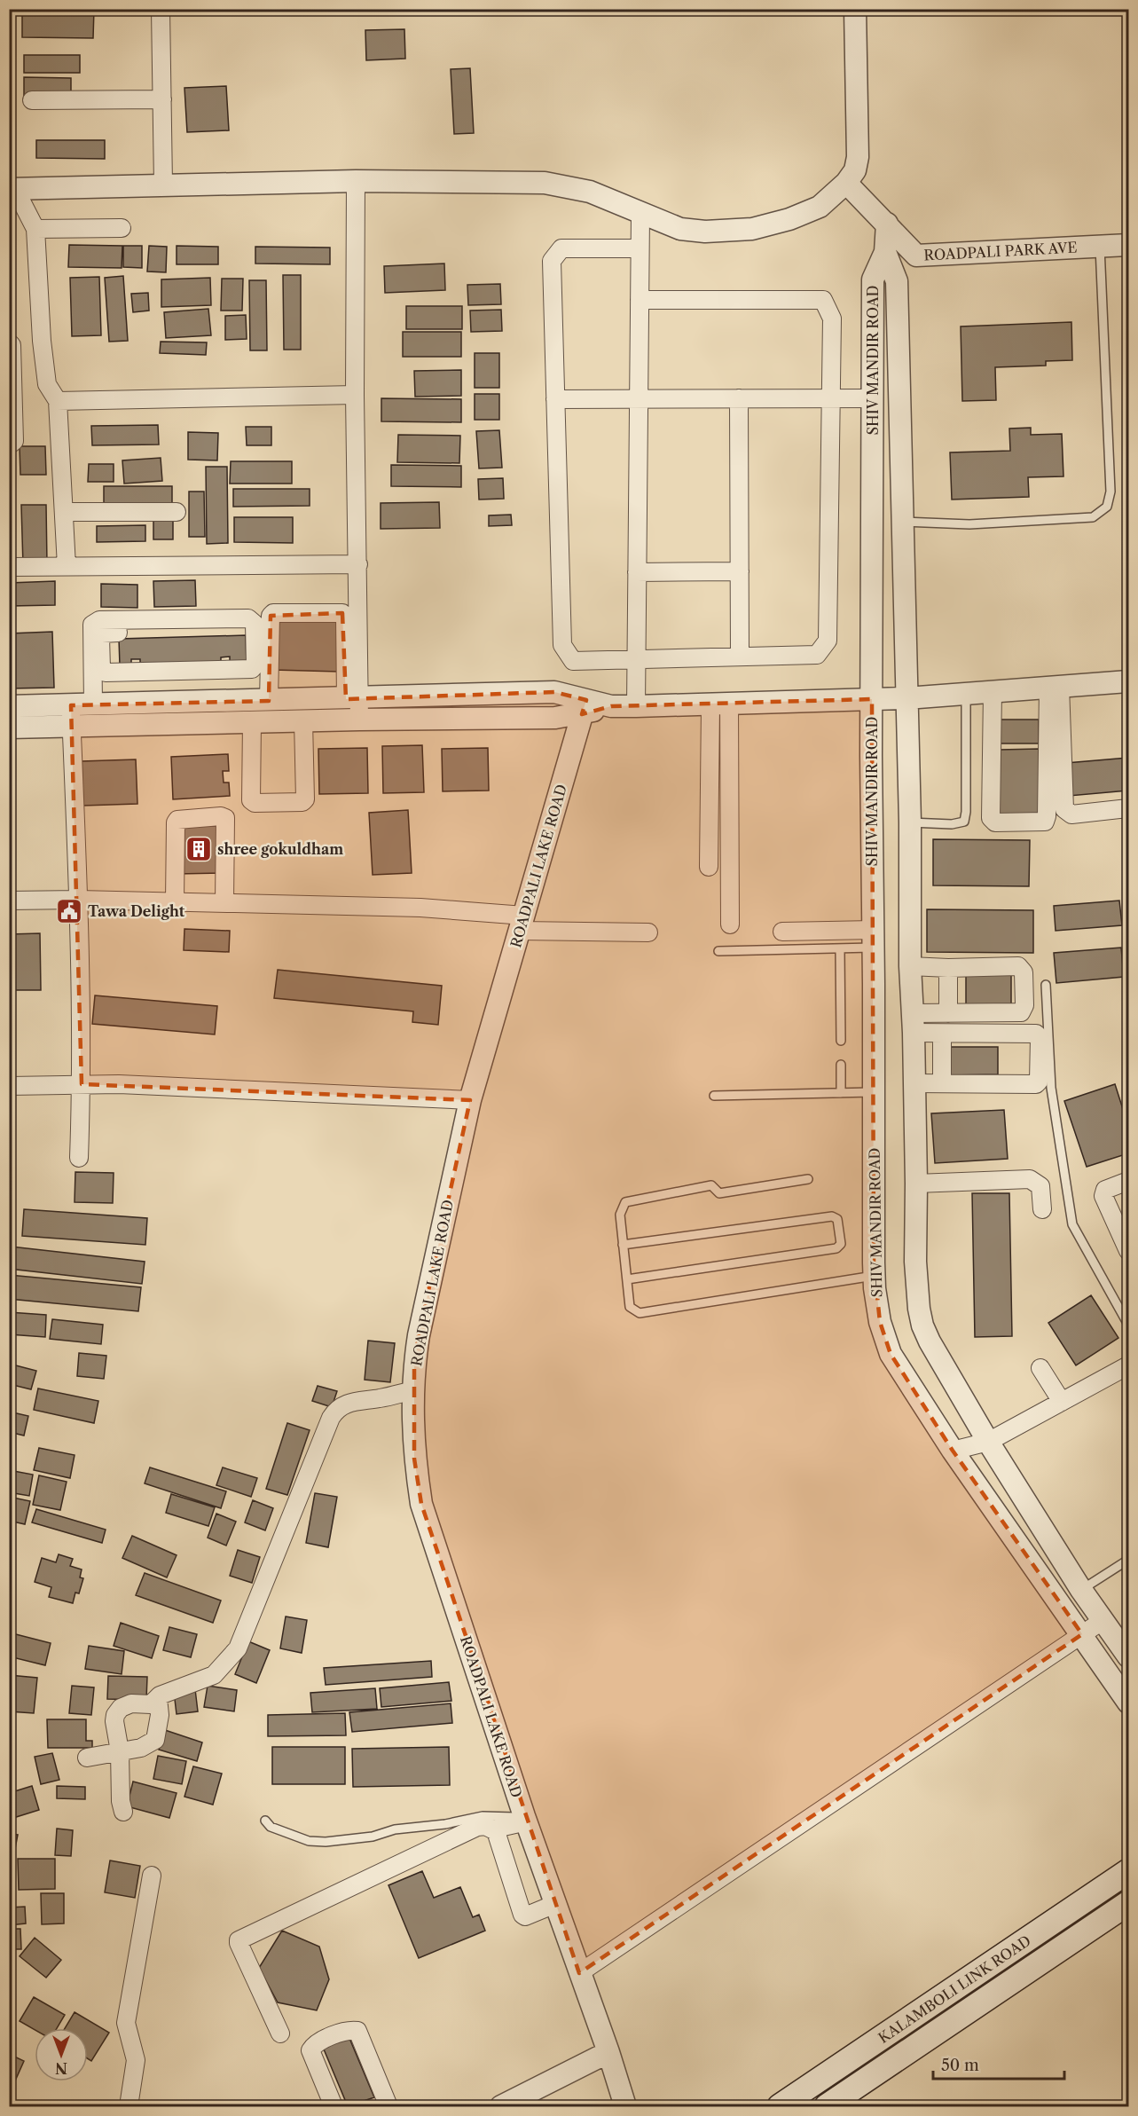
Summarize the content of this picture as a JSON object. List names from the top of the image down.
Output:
{
  "streets": {
    "main road": ["KALAMBOLI LINK ROAD"],
    "street": ["ROADPALI PARK AVE", "SHIV MANDIR ROAD", "ROADPALI LAKE ROAD"]
  },
  "places": {
    "building": ["shree gokuldham"],
    "public building": ["Tawa Delight"]
  },
  "scale_bar": "50 m",
  "north": "bottom"
}
